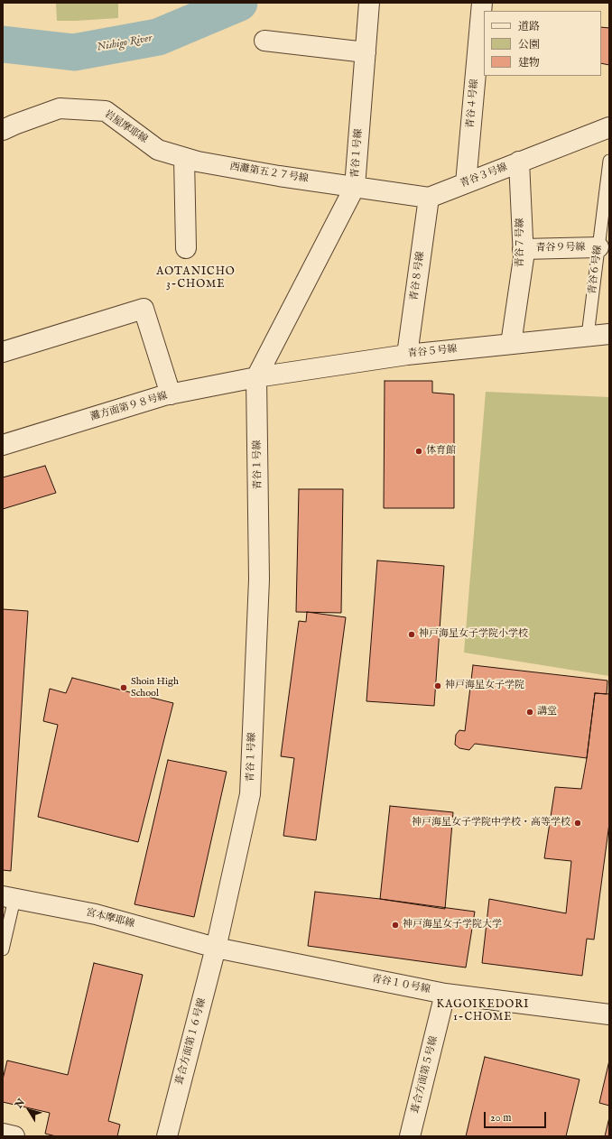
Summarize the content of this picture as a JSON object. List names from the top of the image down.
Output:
{
  "streets": {
    "street": [
      "青谷４号線",
      "岩屋摩耶線",
      "青谷１号線",
      "西灘第五２７号線",
      "青谷３号線",
      "青谷７号線",
      "青谷９号線",
      "青谷８号線",
      "青谷５号線",
      "灘方面第９８号線",
      "宮本摩耶線",
      "青谷１０号線",
      "葺合方面第１６号線",
      "葺合方面第５号線"
    ],
    "lane": ["青谷６号線"]
  },
  "crossings": [
    ["青谷４号線", "青谷３号線"],
    ["岩屋摩耶線", "西灘第五２７号線"],
    ["青谷１号線", "西灘第五２７号線"],
    ["青谷１号線", "青谷３号線"],
    ["青谷１号線", "青谷５号線"],
    ["青谷１号線", "灘方面第９８号線"],
    ["青谷１号線", "宮本摩耶線"],
    ["青谷１号線", "青谷１０号線"],
    ["青谷１号線", "葺合方面第１６号線"],
    ["西灘第五２７号線", "青谷３号線"],
    ["青谷３号線", "青谷７号線"],
    ["青谷３号線", "青谷８号線"],
    ["青谷７号線", "青谷９号線"],
    ["青谷７号線", "青谷５号線"],
    ["青谷９号線", "青谷６号線"],
    ["青谷６号線", "青谷５号線"],
    ["青谷８号線", "青谷５号線"],
    ["青谷５号線", "灘方面第９８号線"],
    ["宮本摩耶線", "青谷１０号線"],
    ["宮本摩耶線", "葺合方面第１６号線"],
    ["青谷１０号線", "葺合方面第１６号線"],
    ["青谷１０号線", "葺合方面第５号線"]
  ],
  "districts": ["AOTANICHO 3-CHOME", "KAGOIKEDORI 1-CHOME"],
  "water": ["Nishigo River"],
  "places": [
    "体育館",
    "神戸海星女子学院小学校",
    "神戸海星女子学院",
    "Shoin High School",
    "講堂",
    "神戸海星女子学院中学校・高等学校",
    "神戸海星女子学院大学"
  ],
  "legend": ["道路", "公園", "建物"],
  "scale_bar": "20 m",
  "north": "top left"
}
